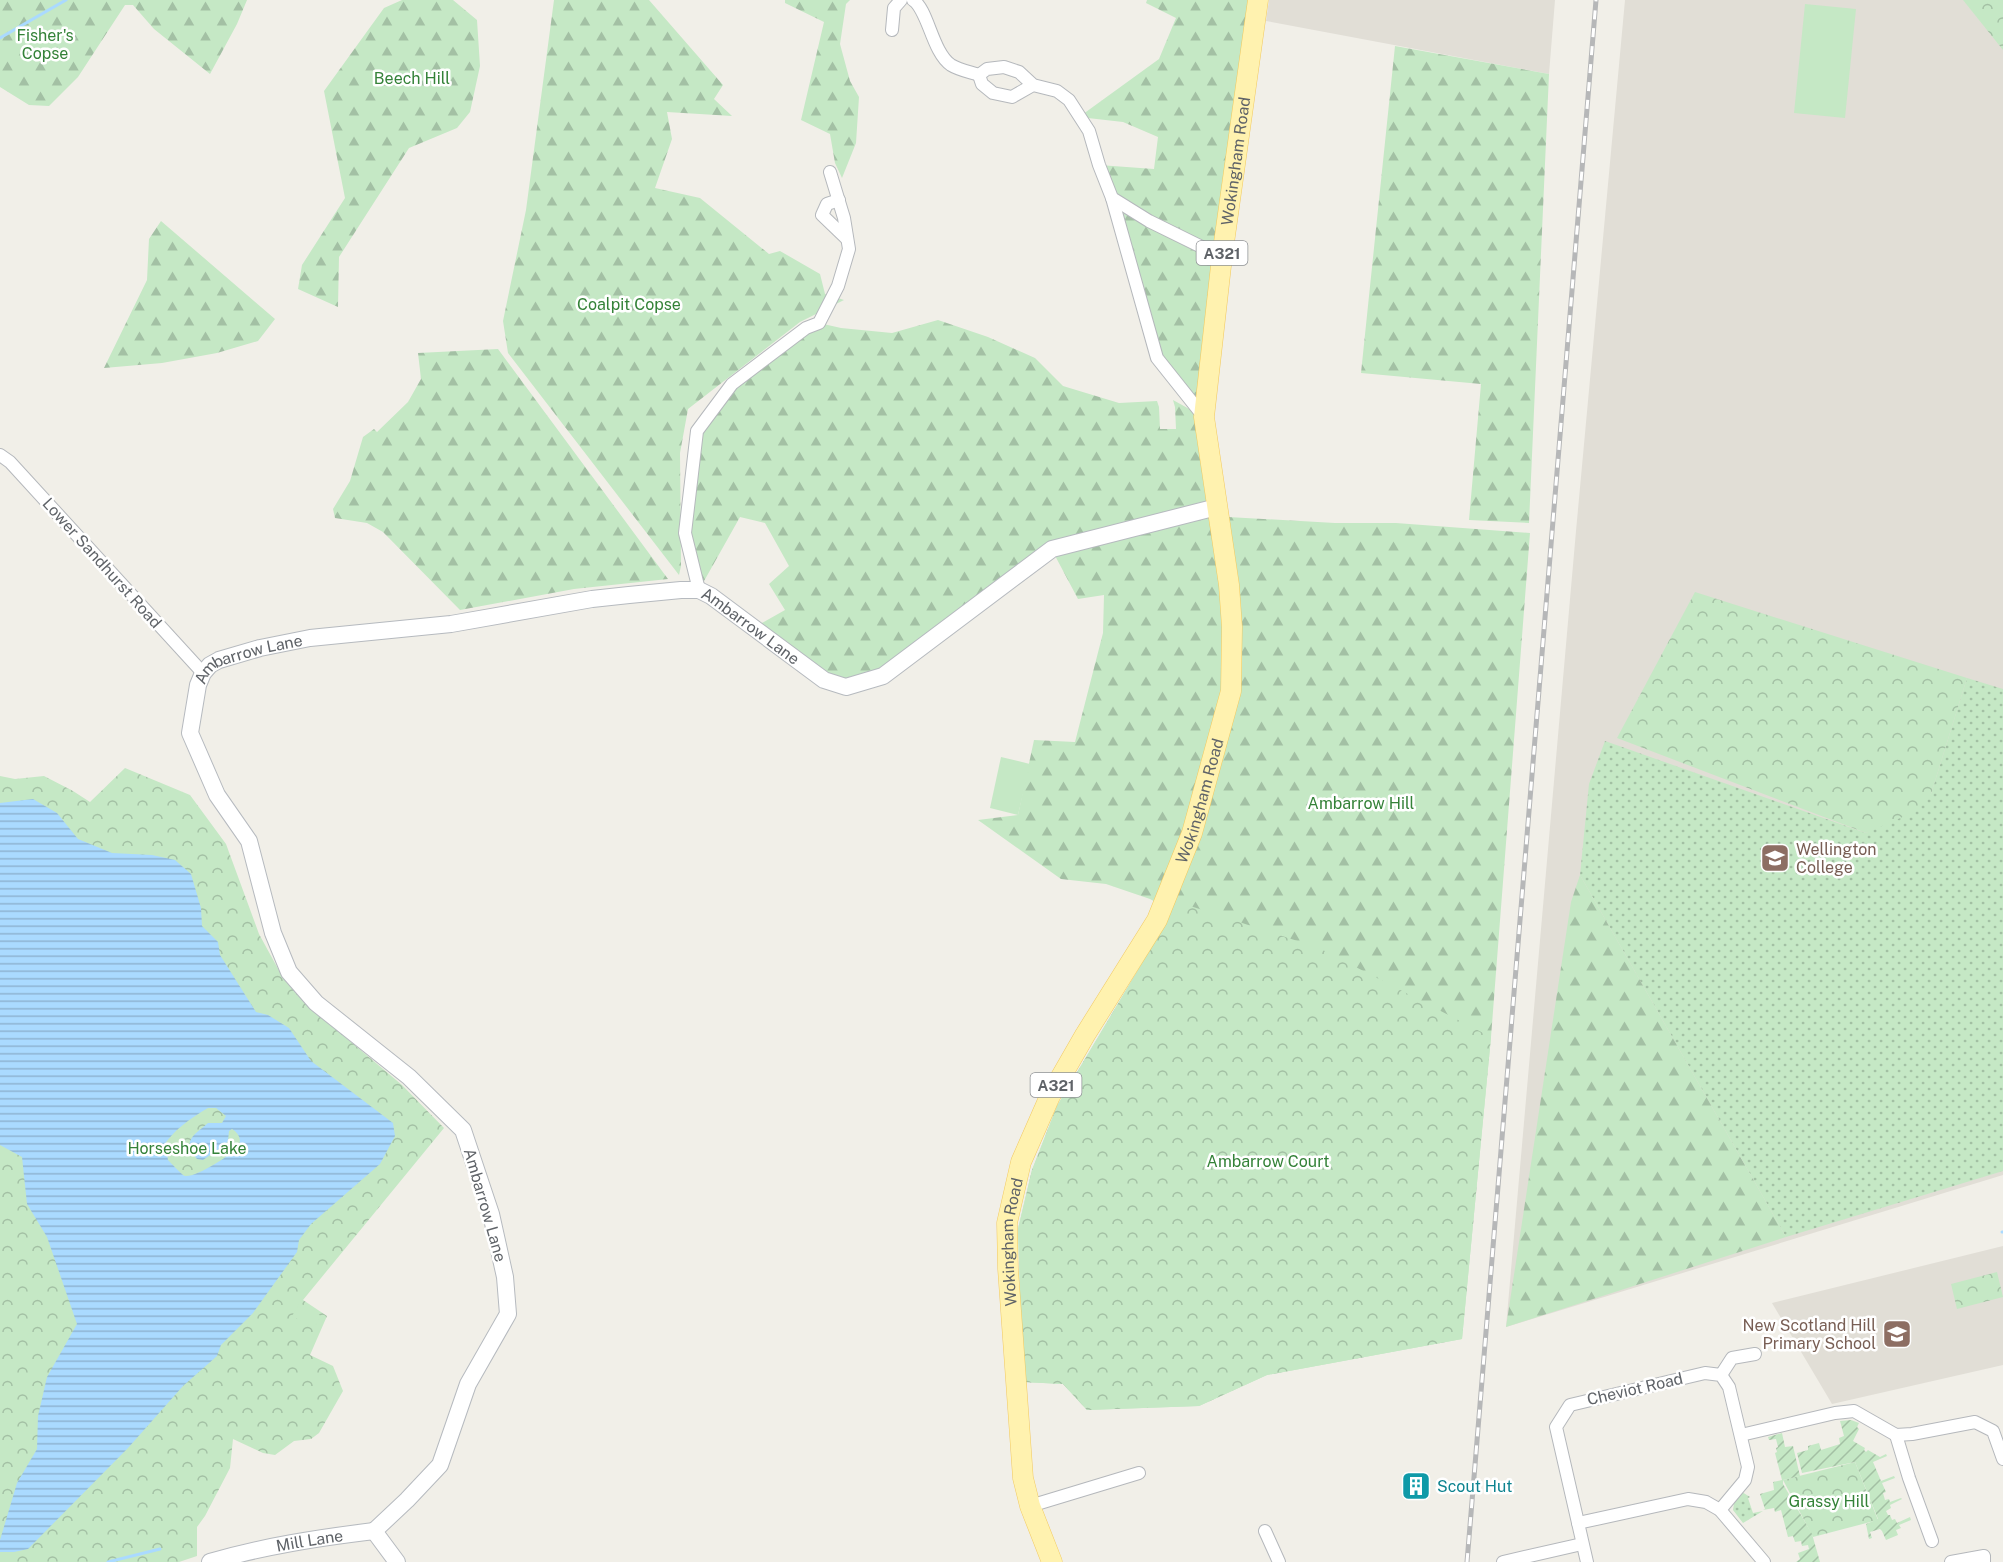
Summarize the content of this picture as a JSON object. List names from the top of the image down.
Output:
{
  "streets": {
    "main road": ["Wokingham Road", "A321"],
    "street": [
      "Lower Sandhurst Road",
      "Ambarrow Lane",
      "Cheviot Road",
      "Mill Lane"
    ]
  },
  "crossings": [
    ["Wokingham Road", "Ambarrow Lane"],
    ["Lower Sandhurst Road", "Ambarrow Lane"],
    ["Ambarrow Lane", "Mill Lane"]
  ],
  "parks": [
    "Fisher's Copse",
    "Beech Hill",
    "Coalpit Copse",
    "Ambarrow Hill",
    "Horseshoe Lake",
    "Ambarrow Court",
    "Grassy Hill"
  ],
  "places": {
    "school or university": ["Wellington College", "New Scotland Hill Primary School"],
    "building": ["Scout Hut"]
  }
}
